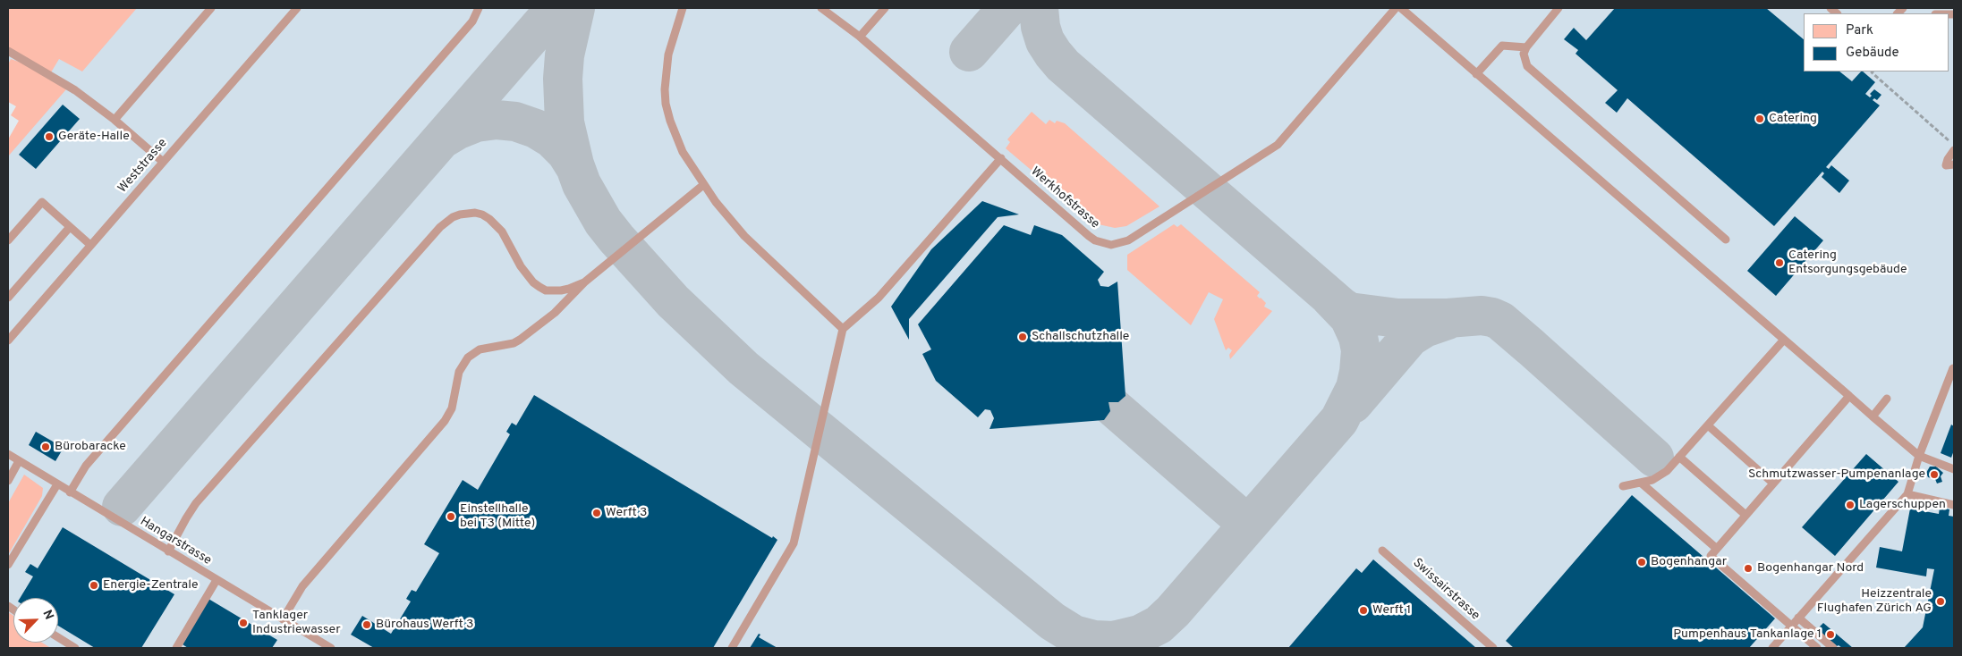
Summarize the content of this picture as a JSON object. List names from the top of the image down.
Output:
{
  "streets": {
    "lane": [
      "Weststrasse",
      "Werkhofstrasse",
      "Hangarstrasse",
      "Swissairstrasse"
    ]
  },
  "places": [
    "Catering",
    "Geräte-Halle",
    "Catering Entsorgungsgebäude",
    "Schallschutzhalle",
    "Bürobaracke",
    "Schmutzwasser-Pumpenanlage",
    "Lagerschuppen",
    "Werft 3",
    "Einstellhalle bei T3 (Mitte)",
    "Bogenhangar",
    "Bogenhangar Nord",
    "Energie-Zentrale",
    "Heizzentrale Flughafen Zürich AG",
    "Werft 1",
    "Tanklager Industriewasser",
    "Bürohaus Werft 3",
    "Pumpenhaus Tankanlage 1"
  ],
  "legend": ["Park", "Gebäude"],
  "north": "top right"
}
